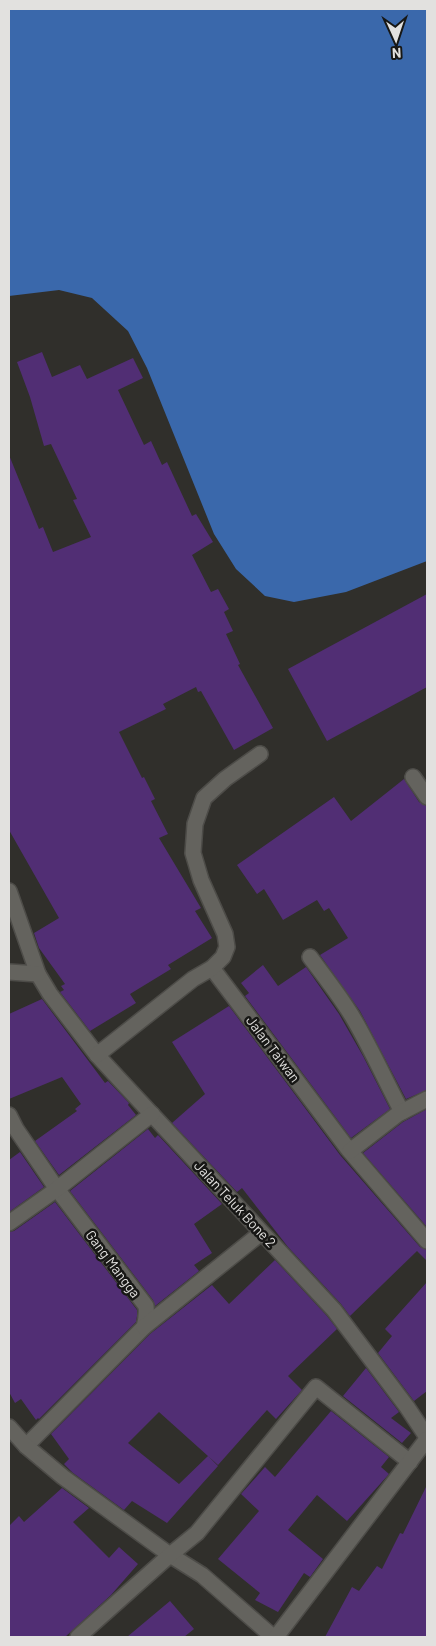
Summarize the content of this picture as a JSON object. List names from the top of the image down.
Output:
{
  "streets": {
    "street": ["Jalan Taiwan", "Jalan Teluk Bone 2", "Gang Mangga"]
  },
  "north": "bottom"
}
